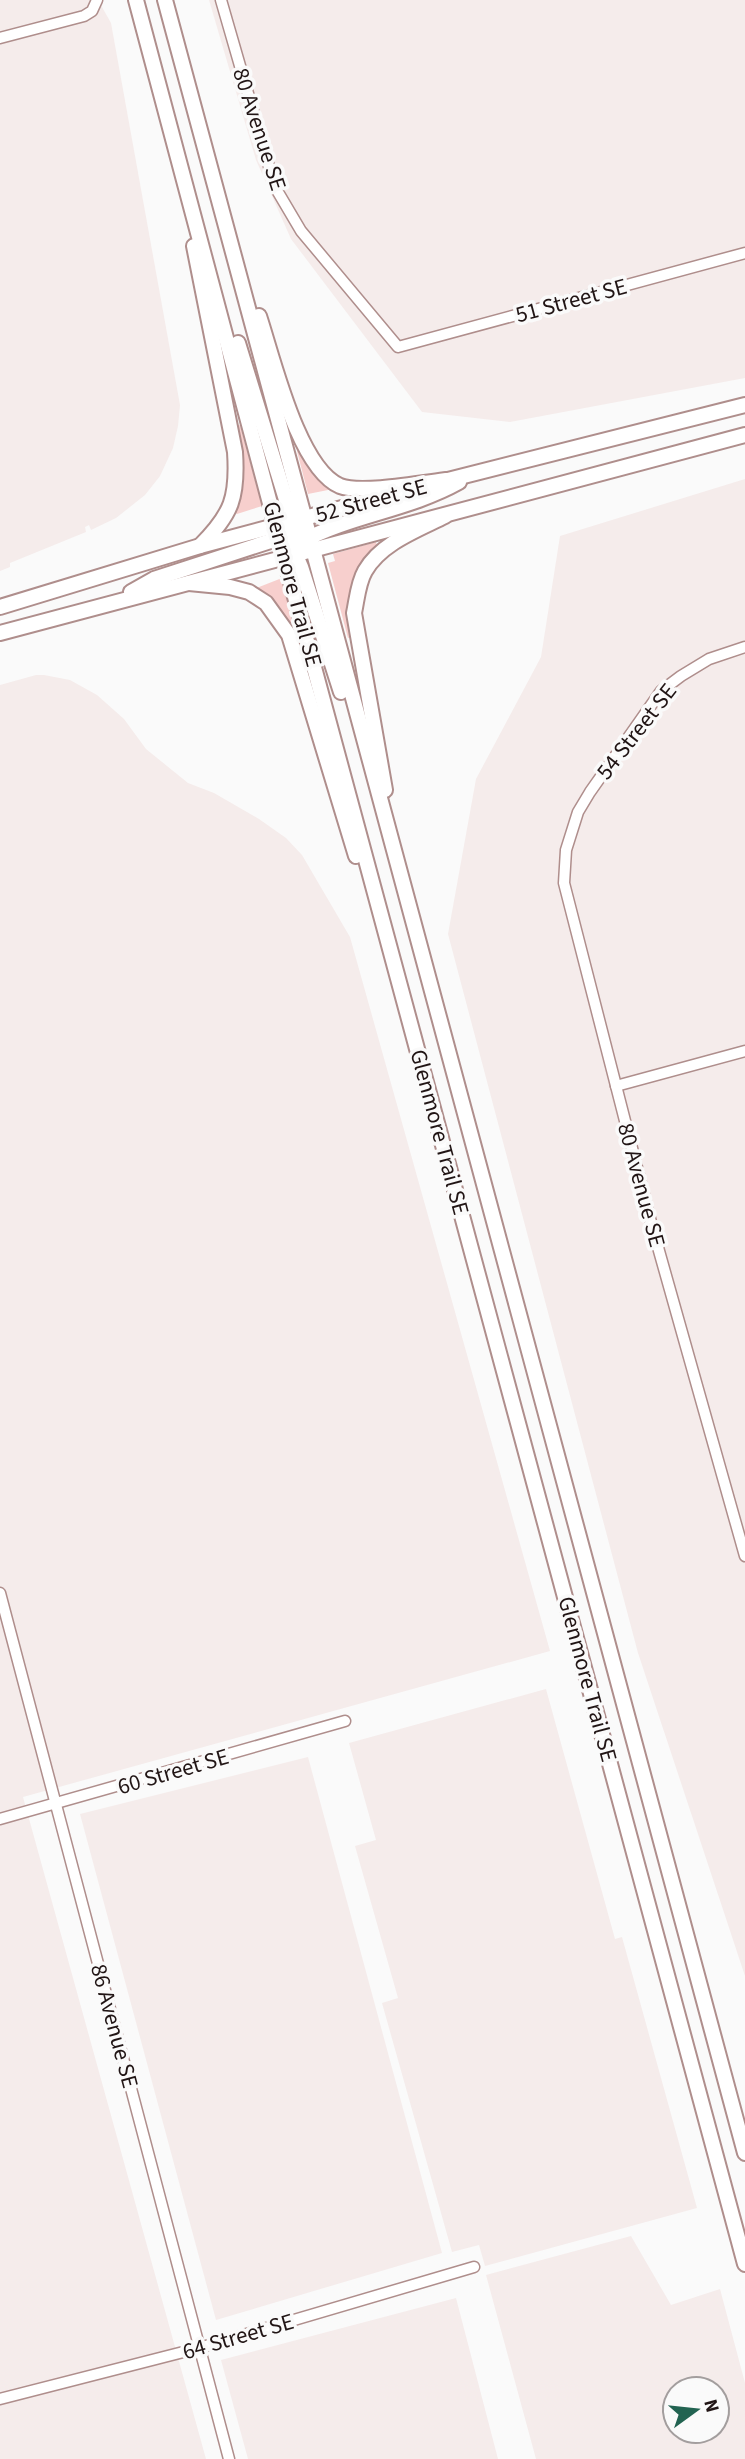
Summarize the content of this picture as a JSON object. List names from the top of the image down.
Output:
{
  "streets": {
    "main road": ["52 Street SE", "Glenmore Trail SE"],
    "street": [
      "80 Avenue SE",
      "51 Street SE",
      "54 Street SE",
      "60 Street SE",
      "86 Avenue SE",
      "64 Street SE"
    ]
  },
  "crossings": [
    ["80 Avenue SE", "51 Street SE"],
    ["80 Avenue SE", "54 Street SE"],
    ["52 Street SE", "Glenmore Trail SE"],
    ["60 Street SE", "86 Avenue SE"],
    ["86 Avenue SE", "64 Street SE"]
  ],
  "north": "right"
}
